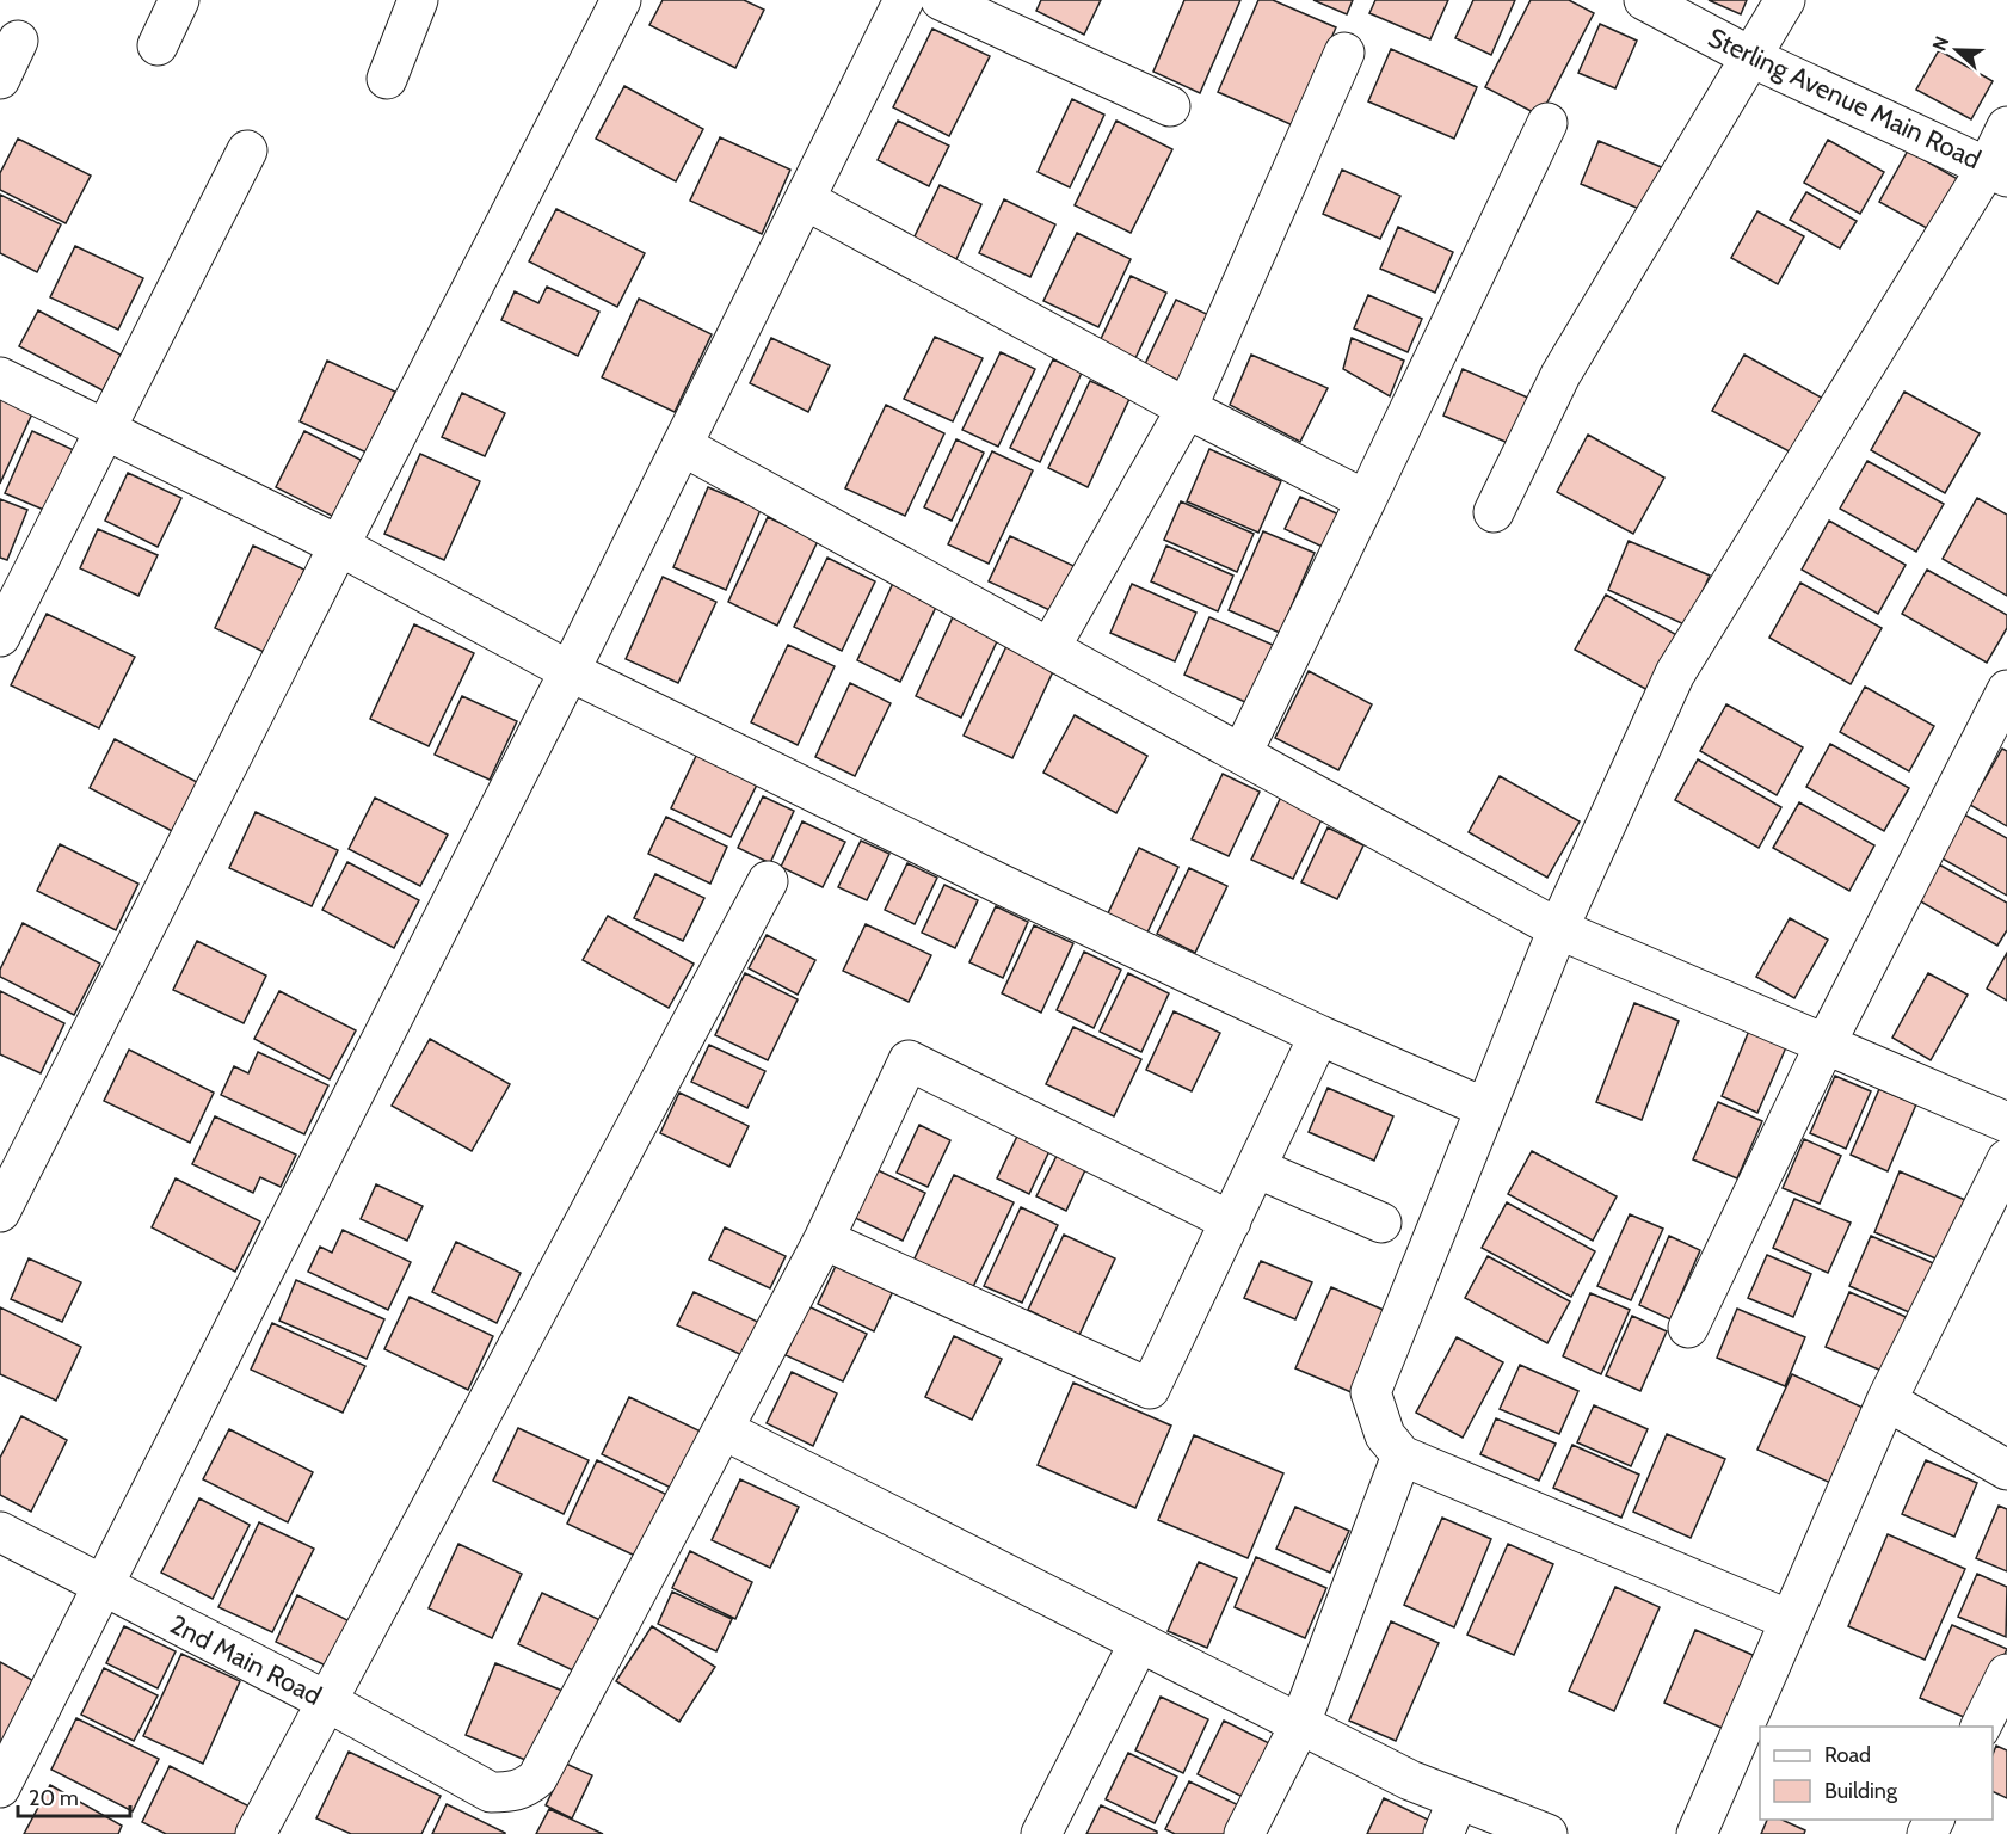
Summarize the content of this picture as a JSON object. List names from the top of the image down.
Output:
{
  "streets": {
    "street": ["Sterling Avenue Main Road", "2nd Main Road"]
  },
  "legend": ["Road", "Building"],
  "scale_bar": "20 m",
  "north": "left"
}
